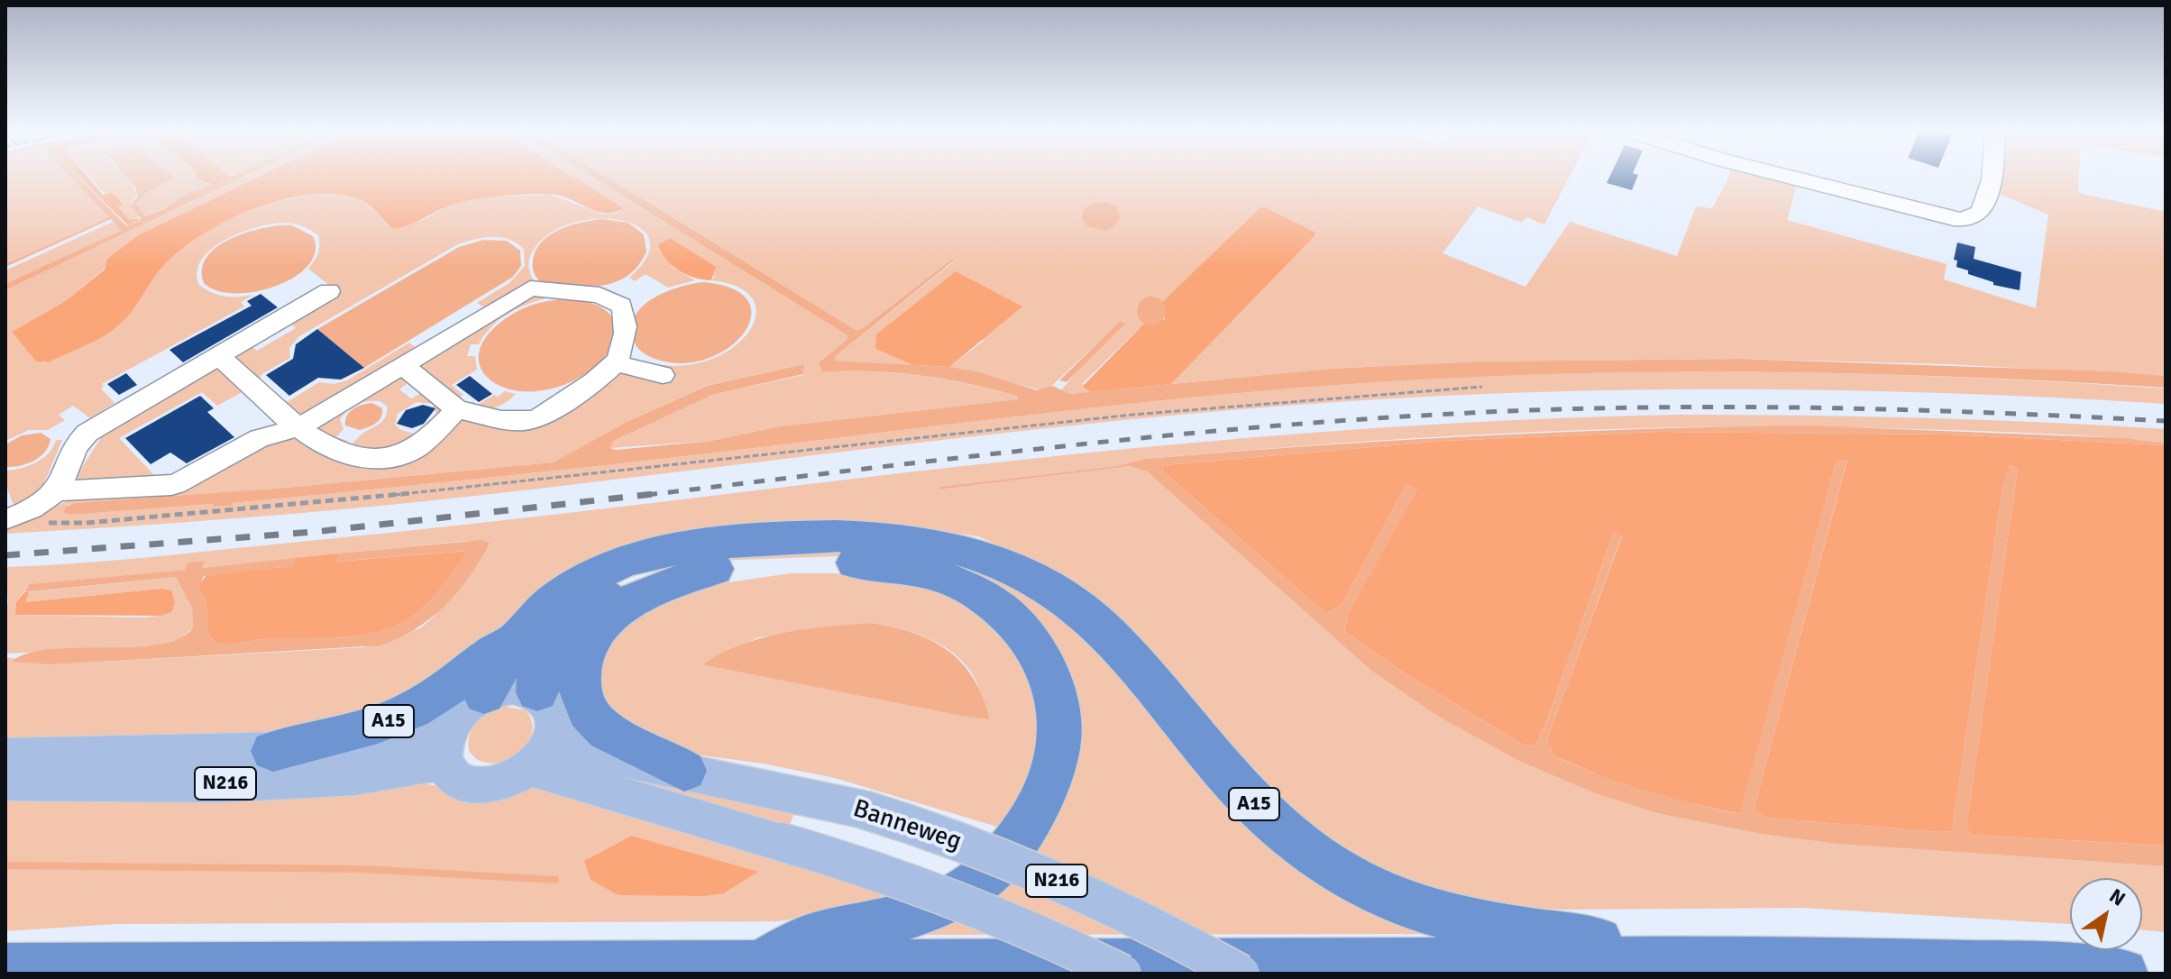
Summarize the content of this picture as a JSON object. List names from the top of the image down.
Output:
{
  "streets": {
    "highway": ["A15"],
    "main road": ["N216", "Banneweg"]
  },
  "crossings": [
    ["A15", "N216"],
    ["A15", "Banneweg"],
    ["N216", "Banneweg"]
  ],
  "north": "top right"
}
